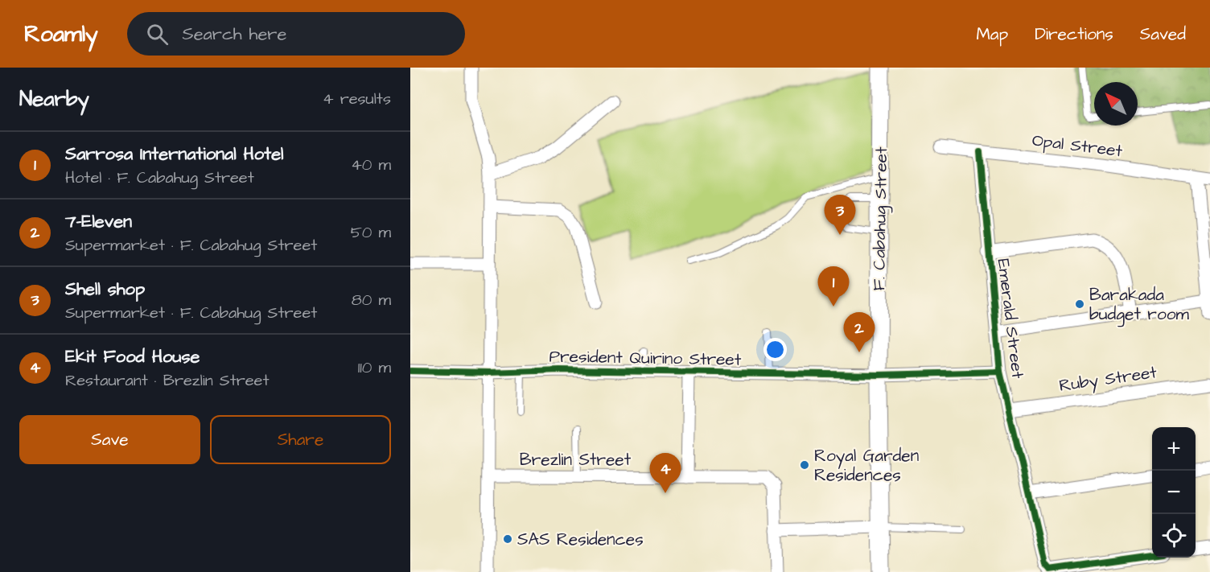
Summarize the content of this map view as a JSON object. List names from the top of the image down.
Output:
{
  "streets": {
    "main road": ["F. Cabahug Street"],
    "street": [
      "Opal Street",
      "Emerald Street",
      "President Quirino Street",
      "Ruby Street",
      "Brezlin Street"
    ]
  },
  "crossings": [
    ["Opal Street", "Emerald Street"],
    ["F. Cabahug Street", "President Quirino Street"],
    ["Emerald Street", "President Quirino Street"],
    ["Emerald Street", "Ruby Street"]
  ],
  "places": ["Barakada budget room", "Royal Garden Residences", "SAS Residences"],
  "north": "top left",
  "page": {
    "header": "Roamly",
    "search": "Search here",
    "nav": ["Map", "Directions", "Saved"],
    "heading": ["Nearby", "4 results"],
    "list": [
      {
        "mark": "1",
        "name": "Sarrosa International Hotel",
        "note": "Hotel · F. Cabahug Street",
        "value": "40 m"
      },
      {
        "mark": "2",
        "name": "7-Eleven",
        "note": "Supermarket · F. Cabahug Street",
        "value": "50 m"
      },
      {
        "mark": "3",
        "name": "Shell shop",
        "note": "Supermarket · F. Cabahug Street",
        "value": "80 m"
      },
      {
        "mark": "4",
        "name": "Ekit Food House",
        "note": "Restaurant · Brezlin Street",
        "value": "110 m"
      }
    ],
    "pins": [
      "3",
      "1",
      "2",
      "4"
    ],
    "buttons": ["Save", "Share"],
    "map_buttons": ["+", "−"]
  }
}
